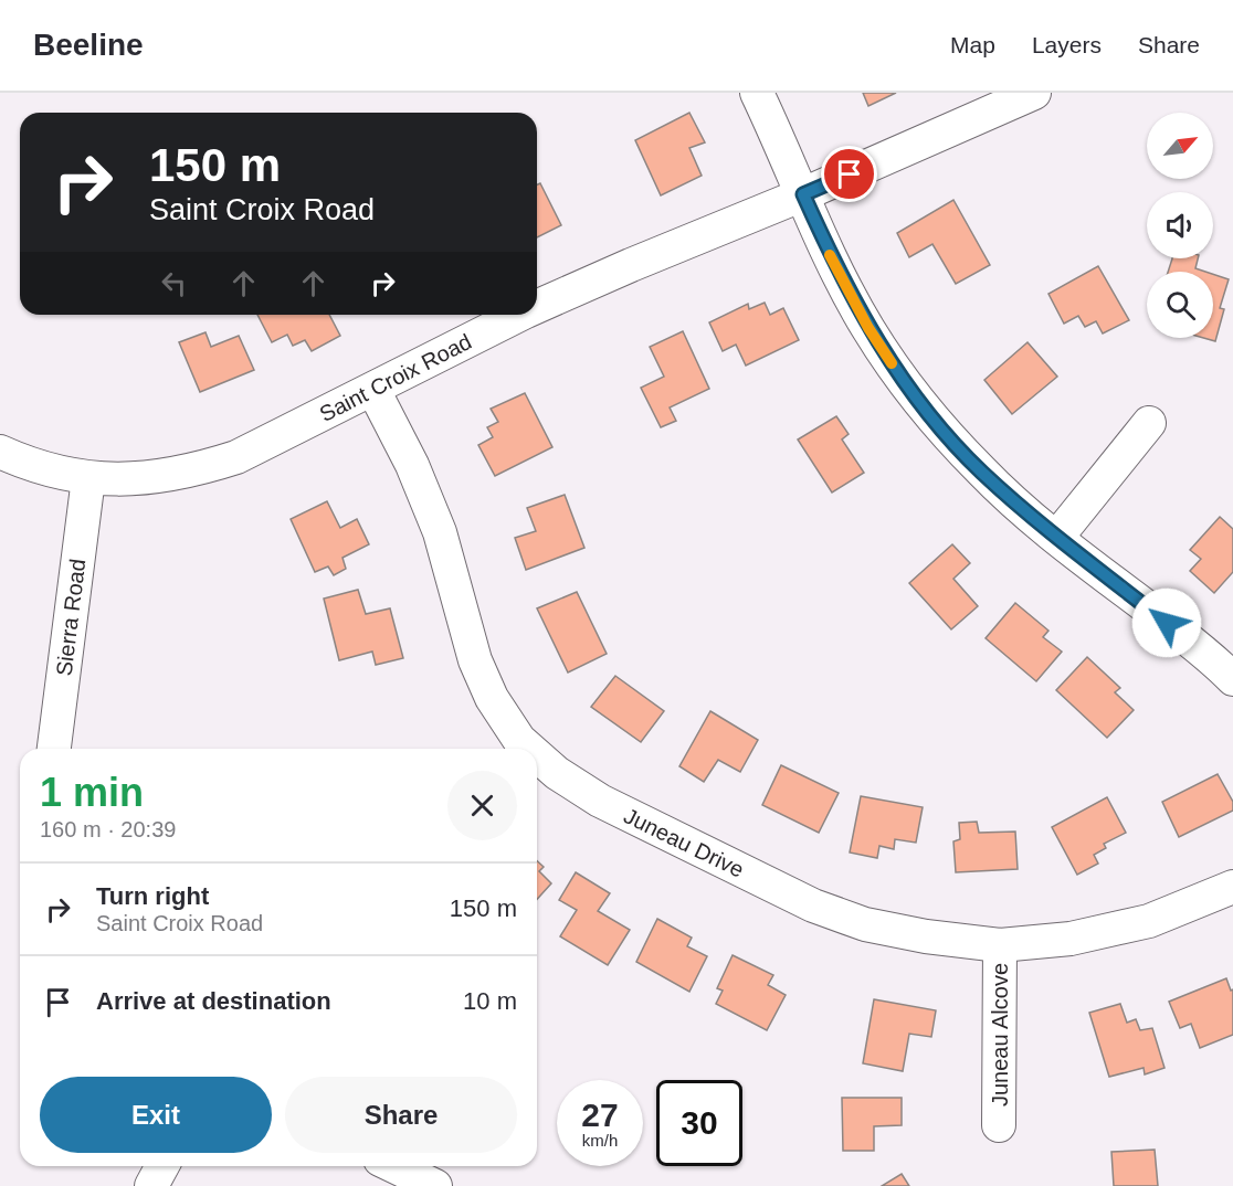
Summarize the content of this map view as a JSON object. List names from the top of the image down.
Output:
{
  "streets": {
    "street": [
      "Saint Croix Road",
      "Sierra Road",
      "Juneau Drive",
      "Juneau Alcove"
    ]
  },
  "crossings": [
    ["Saint Croix Road", "Sierra Road"],
    ["Saint Croix Road", "Juneau Drive"],
    ["Juneau Drive", "Juneau Alcove"]
  ],
  "north": "top right",
  "page": {
    "header": "Beeline",
    "nav": ["Map", "Layers", "Share"],
    "turn": ["150 m", "Saint Croix Road"],
    "heading": ["1 min", "160 m · 20:39"],
    "list": [
      {
        "name": "Turn right",
        "note": "Saint Croix Road",
        "value": "150 m"
      },
      {
        "name": "Arrive at destination",
        "value": "10 m"
      }
    ],
    "buttons": ["Exit", "Share"],
    "speed": "27 km/h",
    "limit": "30"
  }
}
